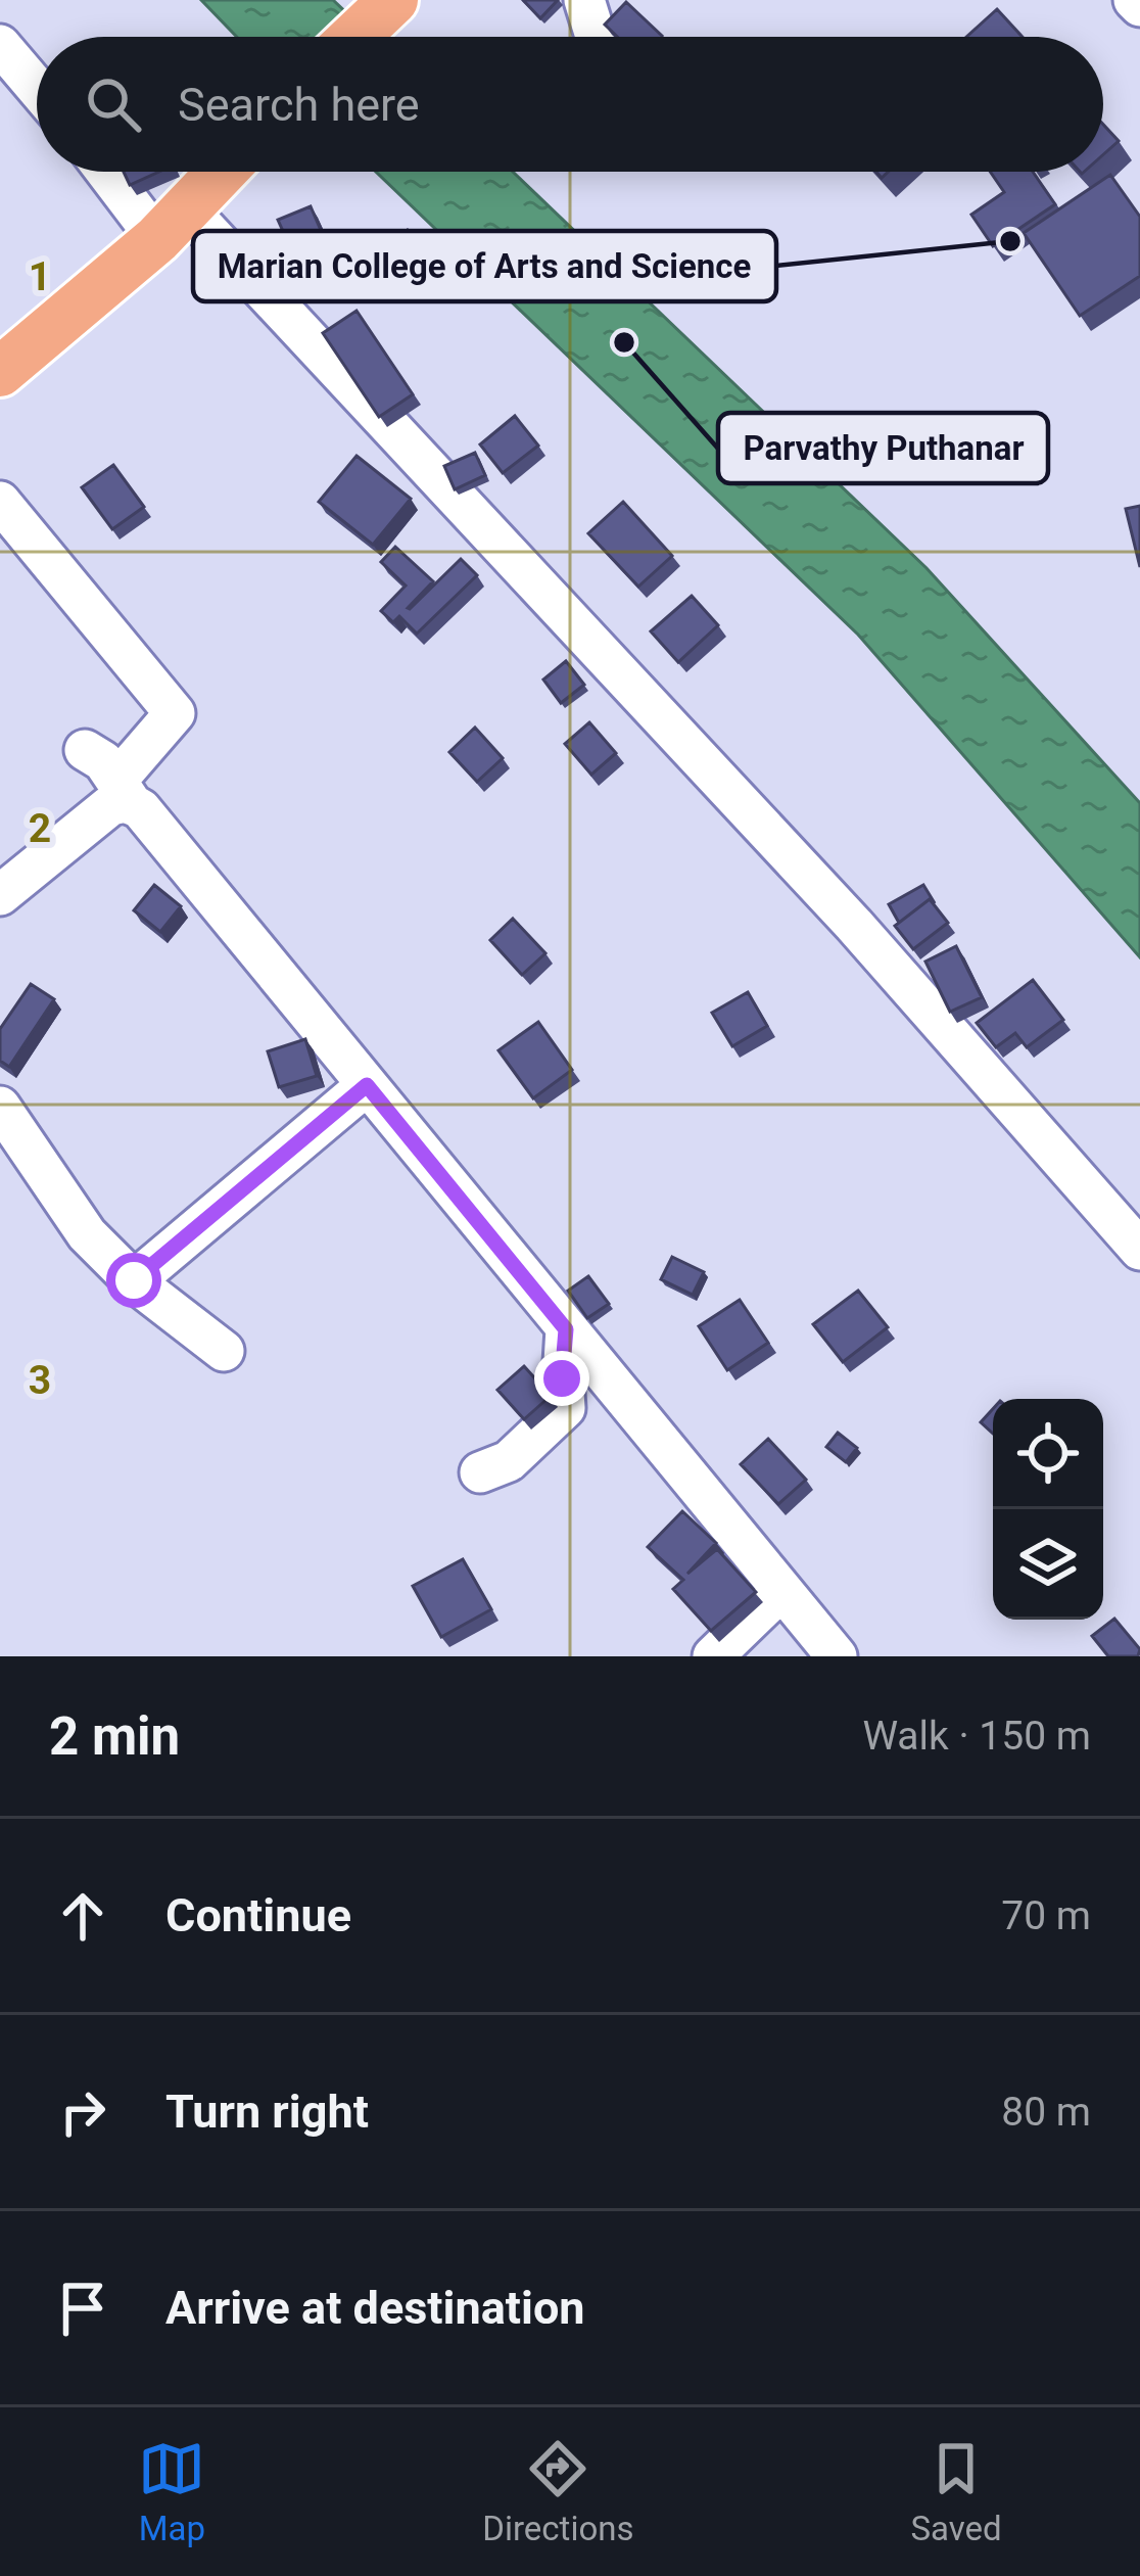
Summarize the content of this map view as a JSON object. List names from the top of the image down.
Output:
{
  "places": ["Marian College of Arts and Science", "Parvathy Puthanar"],
  "page": {
    "search": "Search here",
    "heading": ["2 min", "Walk · 150 m"],
    "list": [
      ["Continue", "70 m"],
      ["Turn right", "80 m"],
      "Arrive at destination"
    ],
    "nav": ["Map", "Directions", "Saved"]
  },
  "grid": {
    "rows": ["1", "2", "3"]
  }
}
